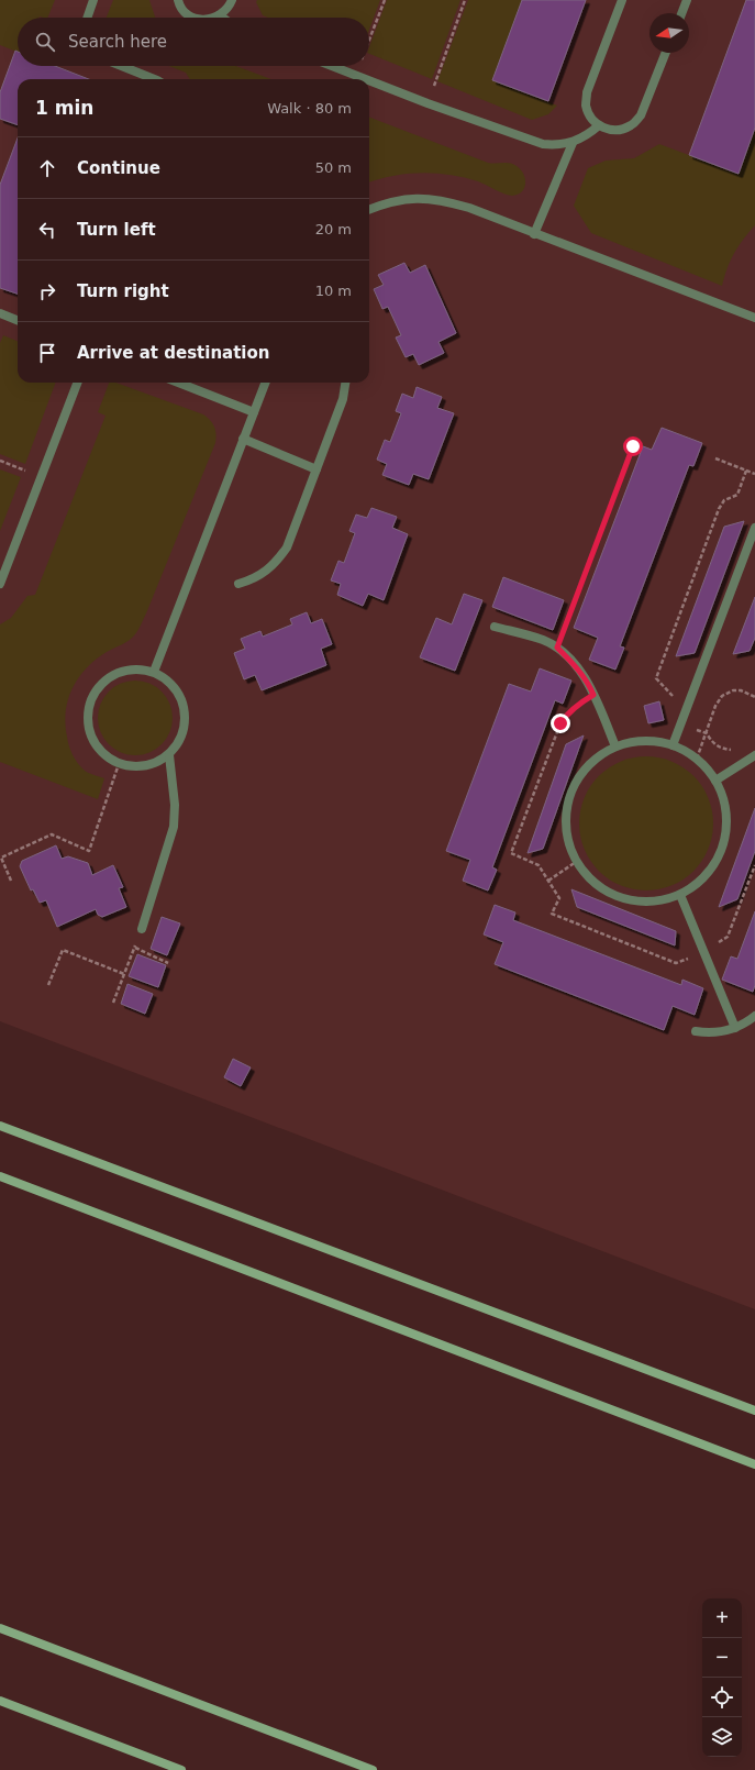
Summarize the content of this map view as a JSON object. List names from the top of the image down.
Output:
{
  "north": "left",
  "page": {
    "search": "Search here",
    "heading": ["1 min", "Walk · 80 m"],
    "list": [
      ["Continue", "50 m"],
      ["Turn left", "20 m"],
      ["Turn right", "10 m"],
      "Arrive at destination"
    ],
    "map_buttons": ["+", "−"]
  }
}
